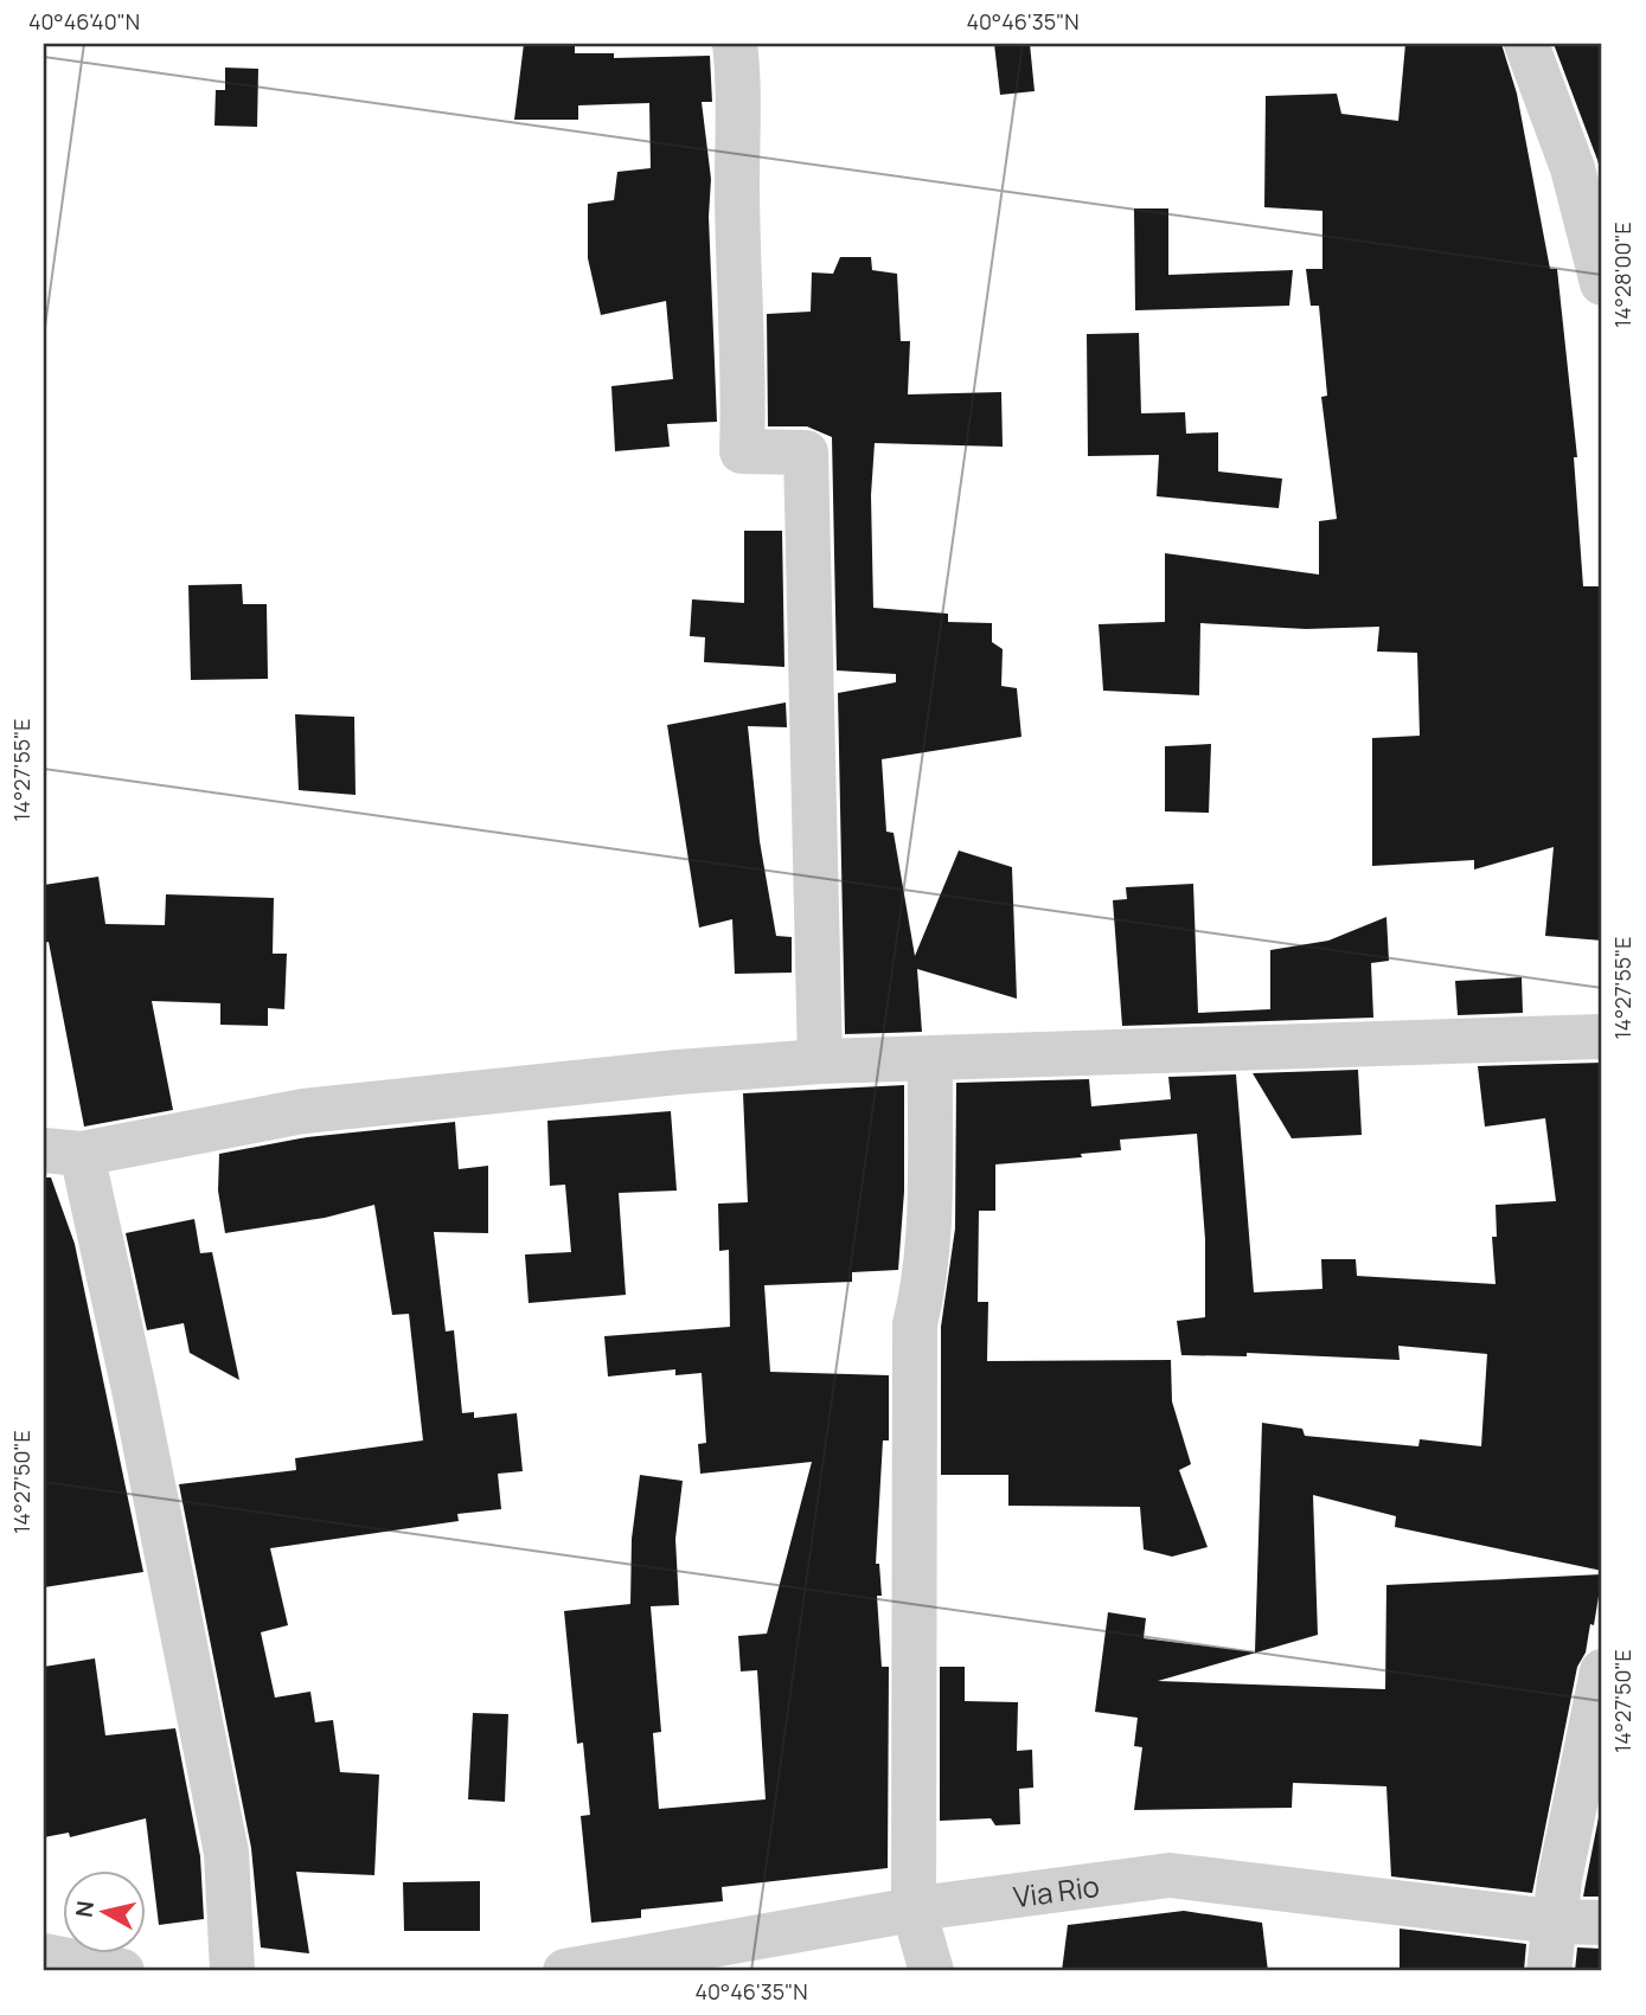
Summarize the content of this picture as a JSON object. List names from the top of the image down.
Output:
{
  "streets": {
    "street": ["Via Rio"]
  },
  "north": "left",
  "coordinates": [
    "40°46'40\"N",
    "40°46'35\"N",
    "14°28'00\"E",
    "14°27'55\"E",
    "14°27'50\"E"
  ]
}
